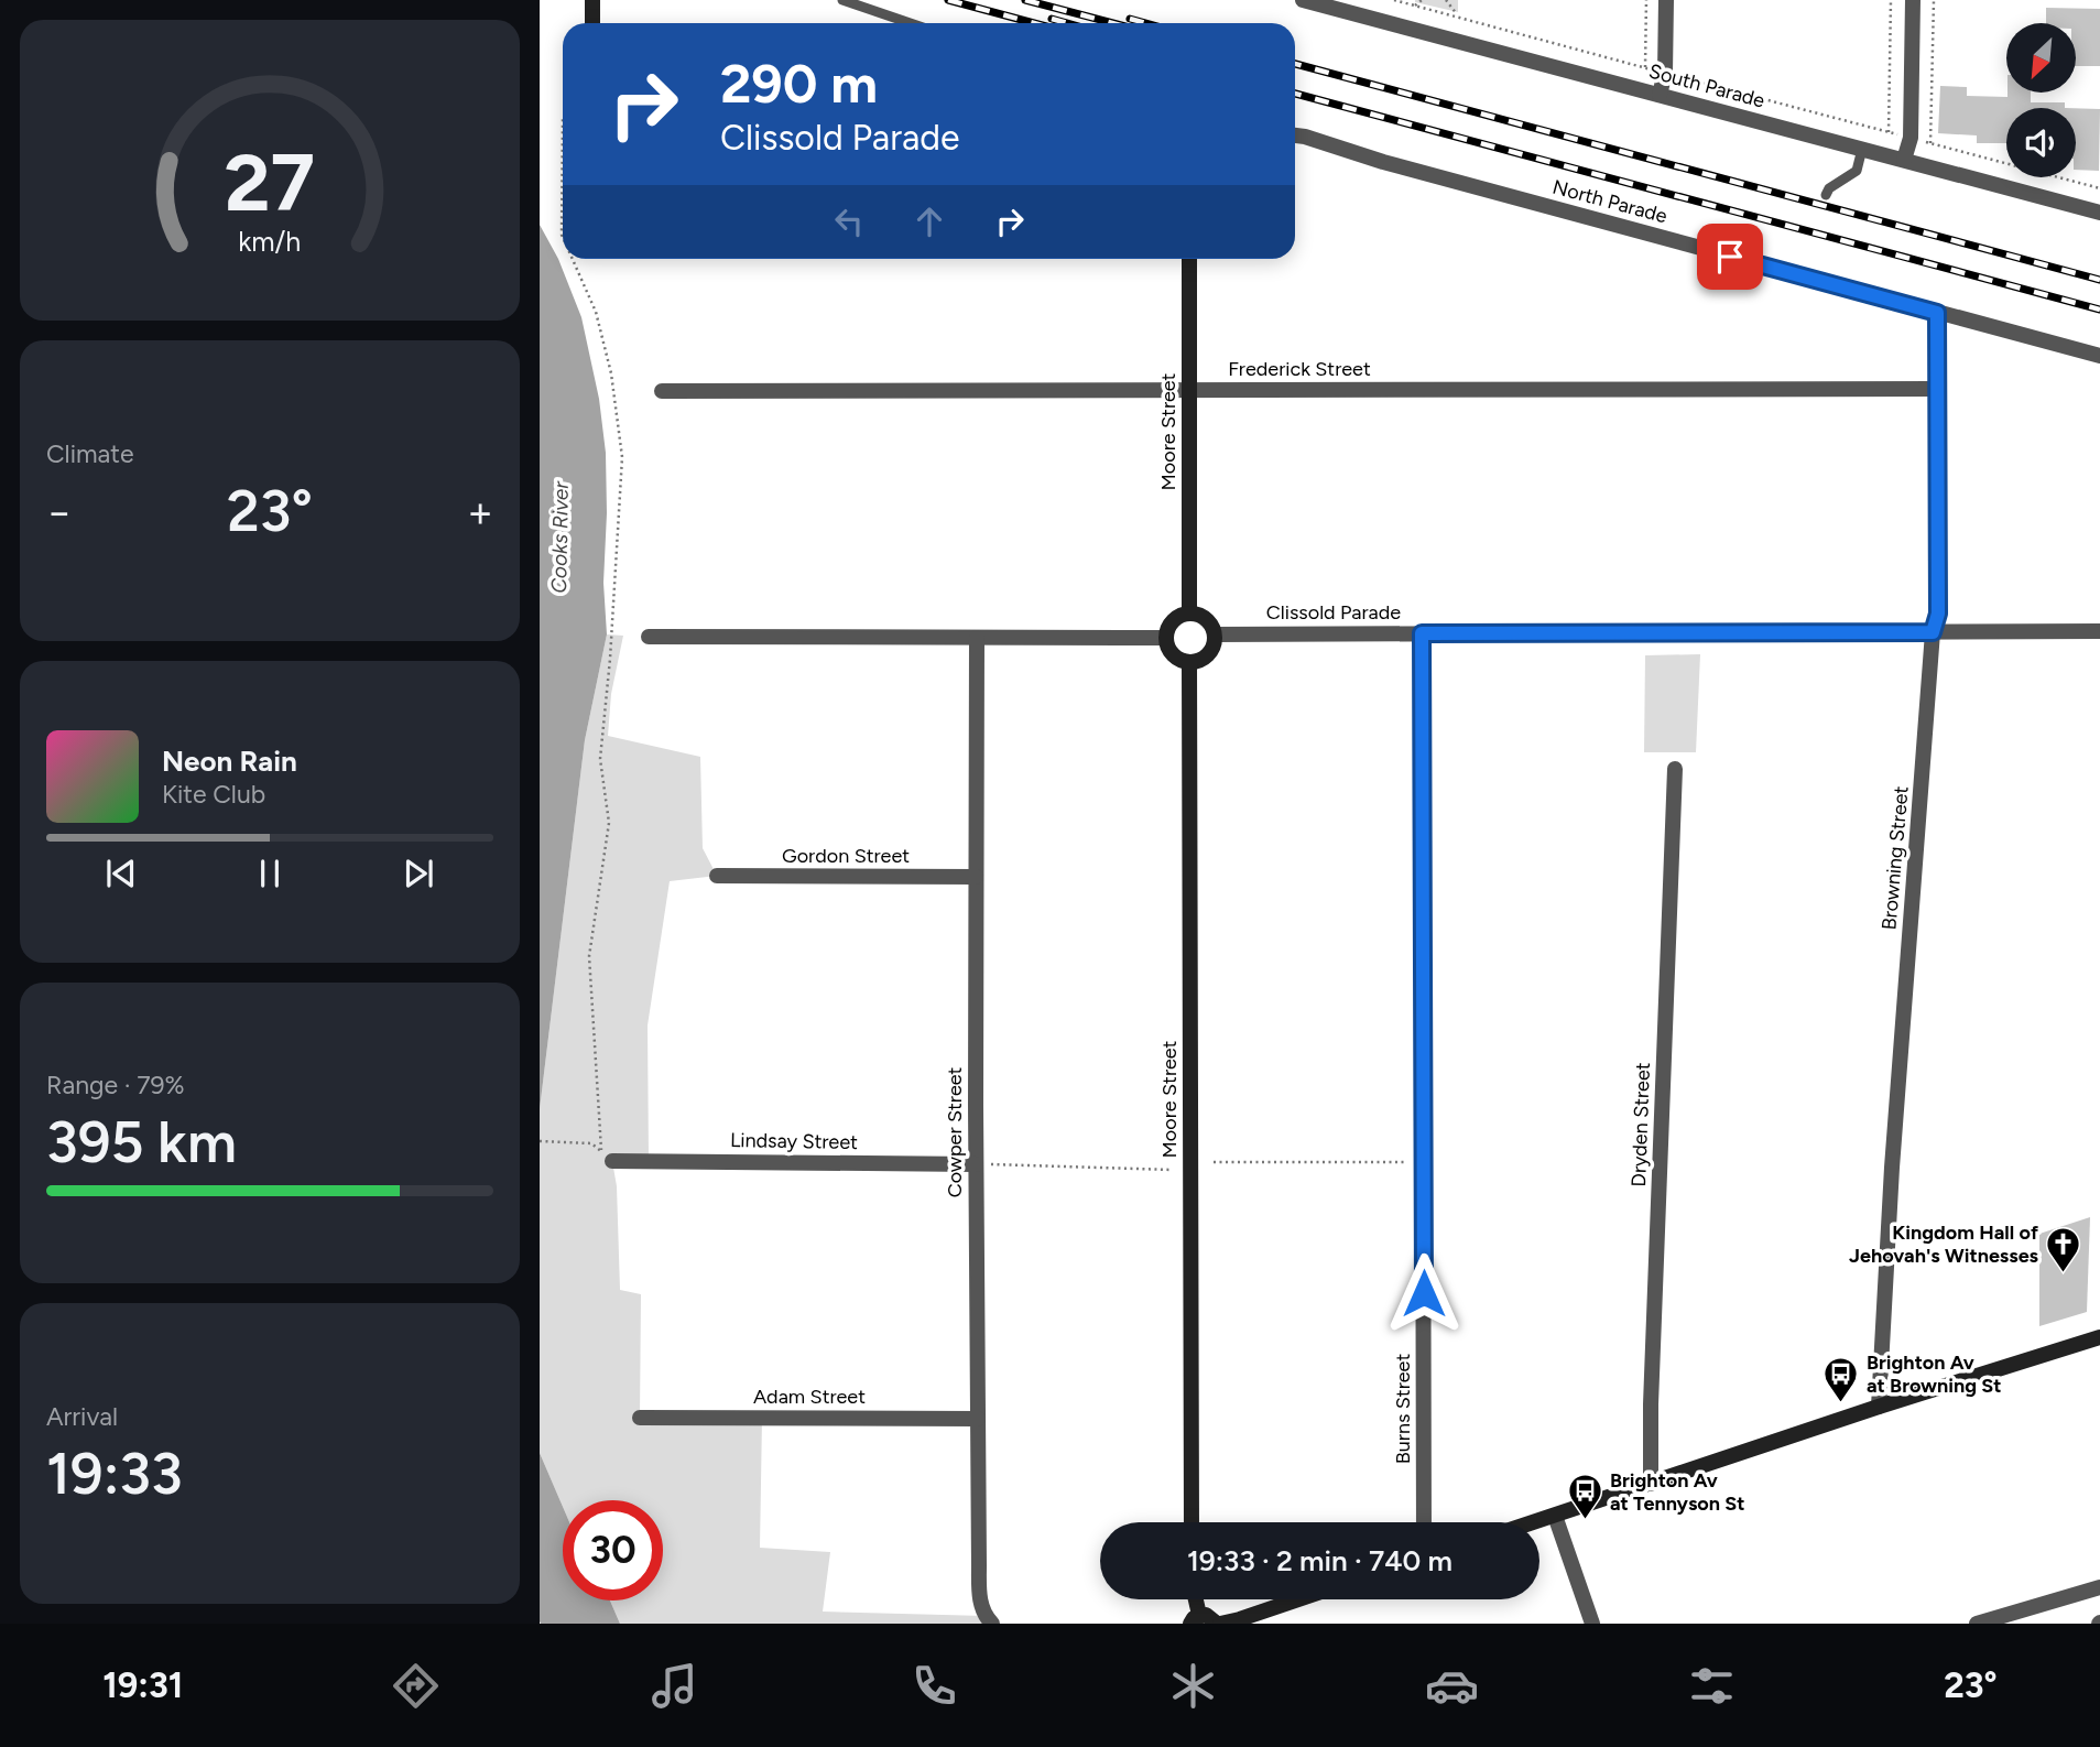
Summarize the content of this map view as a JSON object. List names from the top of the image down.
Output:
{
  "streets": {
    "street": [
      "South Parade",
      "North Parade",
      "Frederick Street",
      "Moore Street",
      "Clissold Parade",
      "Gordon Street",
      "Browning Street",
      "Dryden Street",
      "Cowper Street",
      "Lindsay Street",
      "Adam Street",
      "Burns Street"
    ]
  },
  "crossings": [
    ["North Parade", "Browning Street"],
    ["Frederick Street", "Moore Street"],
    ["Frederick Street", "Browning Street"],
    ["Moore Street", "Clissold Parade"],
    ["Clissold Parade", "Browning Street"],
    ["Clissold Parade", "Burns Street"],
    ["Gordon Street", "Cowper Street"],
    ["Cowper Street", "Lindsay Street"],
    ["Cowper Street", "Adam Street"]
  ],
  "water": ["Cooks River"],
  "places": {
    "church": ["Kingdom Hall of Jehovah's Witnesses"],
    "bus stop": ["Brighton Av at Browning St", "Brighton Av at Tennyson St"]
  },
  "north": "bottom left",
  "page": {
    "turn": ["290 m", "Clissold Parade"],
    "tile": [
      "Climate",
      ["Range · 79%", "395 km"],
      ["Arrival", "19:33"]
    ],
    "heat": ["−", "23°", "+"],
    "song": ["Neon Rain", "Kite Club"],
    "limit": "30",
    "trip": "19:33 · 2 min · 740 m",
    "tabs": ["19:31", "23°"],
    "gauge": ["27", "km/h"]
  }
}
